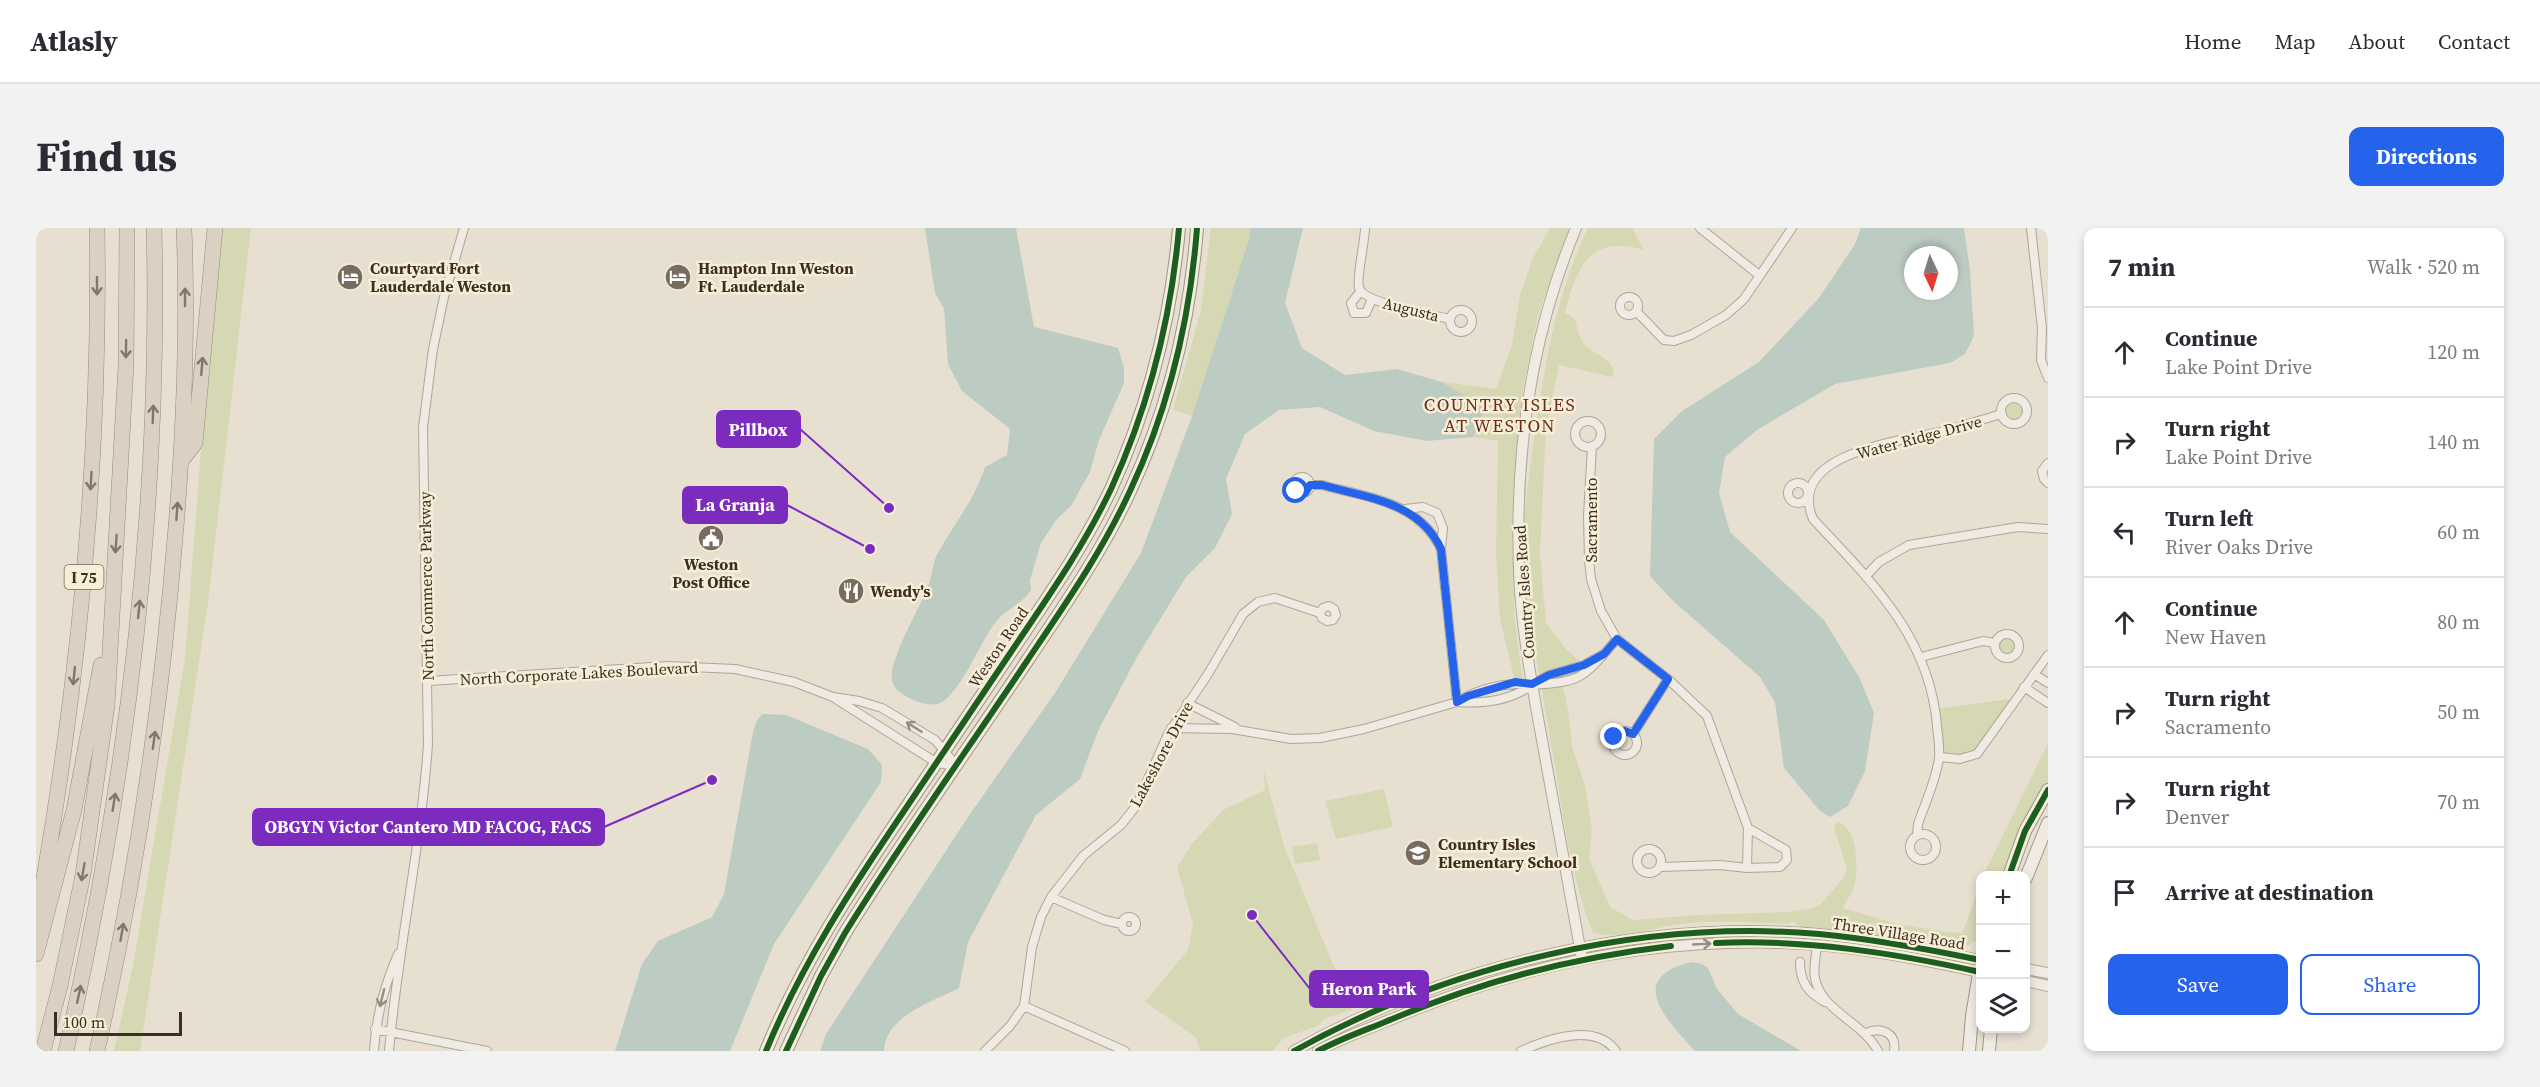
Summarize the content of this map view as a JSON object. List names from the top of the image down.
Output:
{
  "streets": {
    "highway": ["I 75"],
    "main road": ["Weston Road"],
    "street": [
      "Augusta",
      "Water Ridge Drive",
      "Sacramento",
      "North Commerce Parkway",
      "Country Isles Road",
      "North Corporate Lakes Boulevard",
      "Lakeshore Drive",
      "Three Village Road"
    ]
  },
  "crossings": [
    ["North Commerce Parkway", "North Corporate Lakes Boulevard"],
    ["Country Isles Road", "Three Village Road"],
    ["Weston Road", "North Corporate Lakes Boulevard"]
  ],
  "districts": ["COUNTRY ISLES AT WESTON"],
  "places": {
    "hotel": ["Courtyard Fort Lauderdale Weston", "Hampton Inn Weston Ft. Lauderdale"],
    "other": [
      "Pillbox",
      "La Granja",
      "OBGYN Victor Cantero MD FACOG, FACS",
      "Heron Park"
    ],
    "public building": ["Weston Post Office"],
    "restaurant": ["Wendy's"],
    "school or university": ["Country Isles Elementary School"]
  },
  "scale_bar": "100 m",
  "north": "bottom",
  "page": {
    "header": "Atlasly",
    "nav": [
      "Home",
      "Map",
      "About",
      "Contact"
    ],
    "title": "Find us",
    "buttons": [
      "Directions",
      ["Save", "Share"]
    ],
    "heading": ["7 min", "Walk · 520 m"],
    "list": [
      ["Continue", "Lake Point Drive", "120 m"],
      ["Turn right", "Lake Point Drive", "140 m"],
      ["Turn left", "River Oaks Drive", "60 m"],
      ["Continue", "New Haven", "80 m"],
      ["Turn right", "Sacramento", "50 m"],
      ["Turn right", "Denver", "70 m"],
      "Arrive at destination"
    ],
    "map_buttons": ["+", "−"],
    "scale": "100 m"
  }
}
